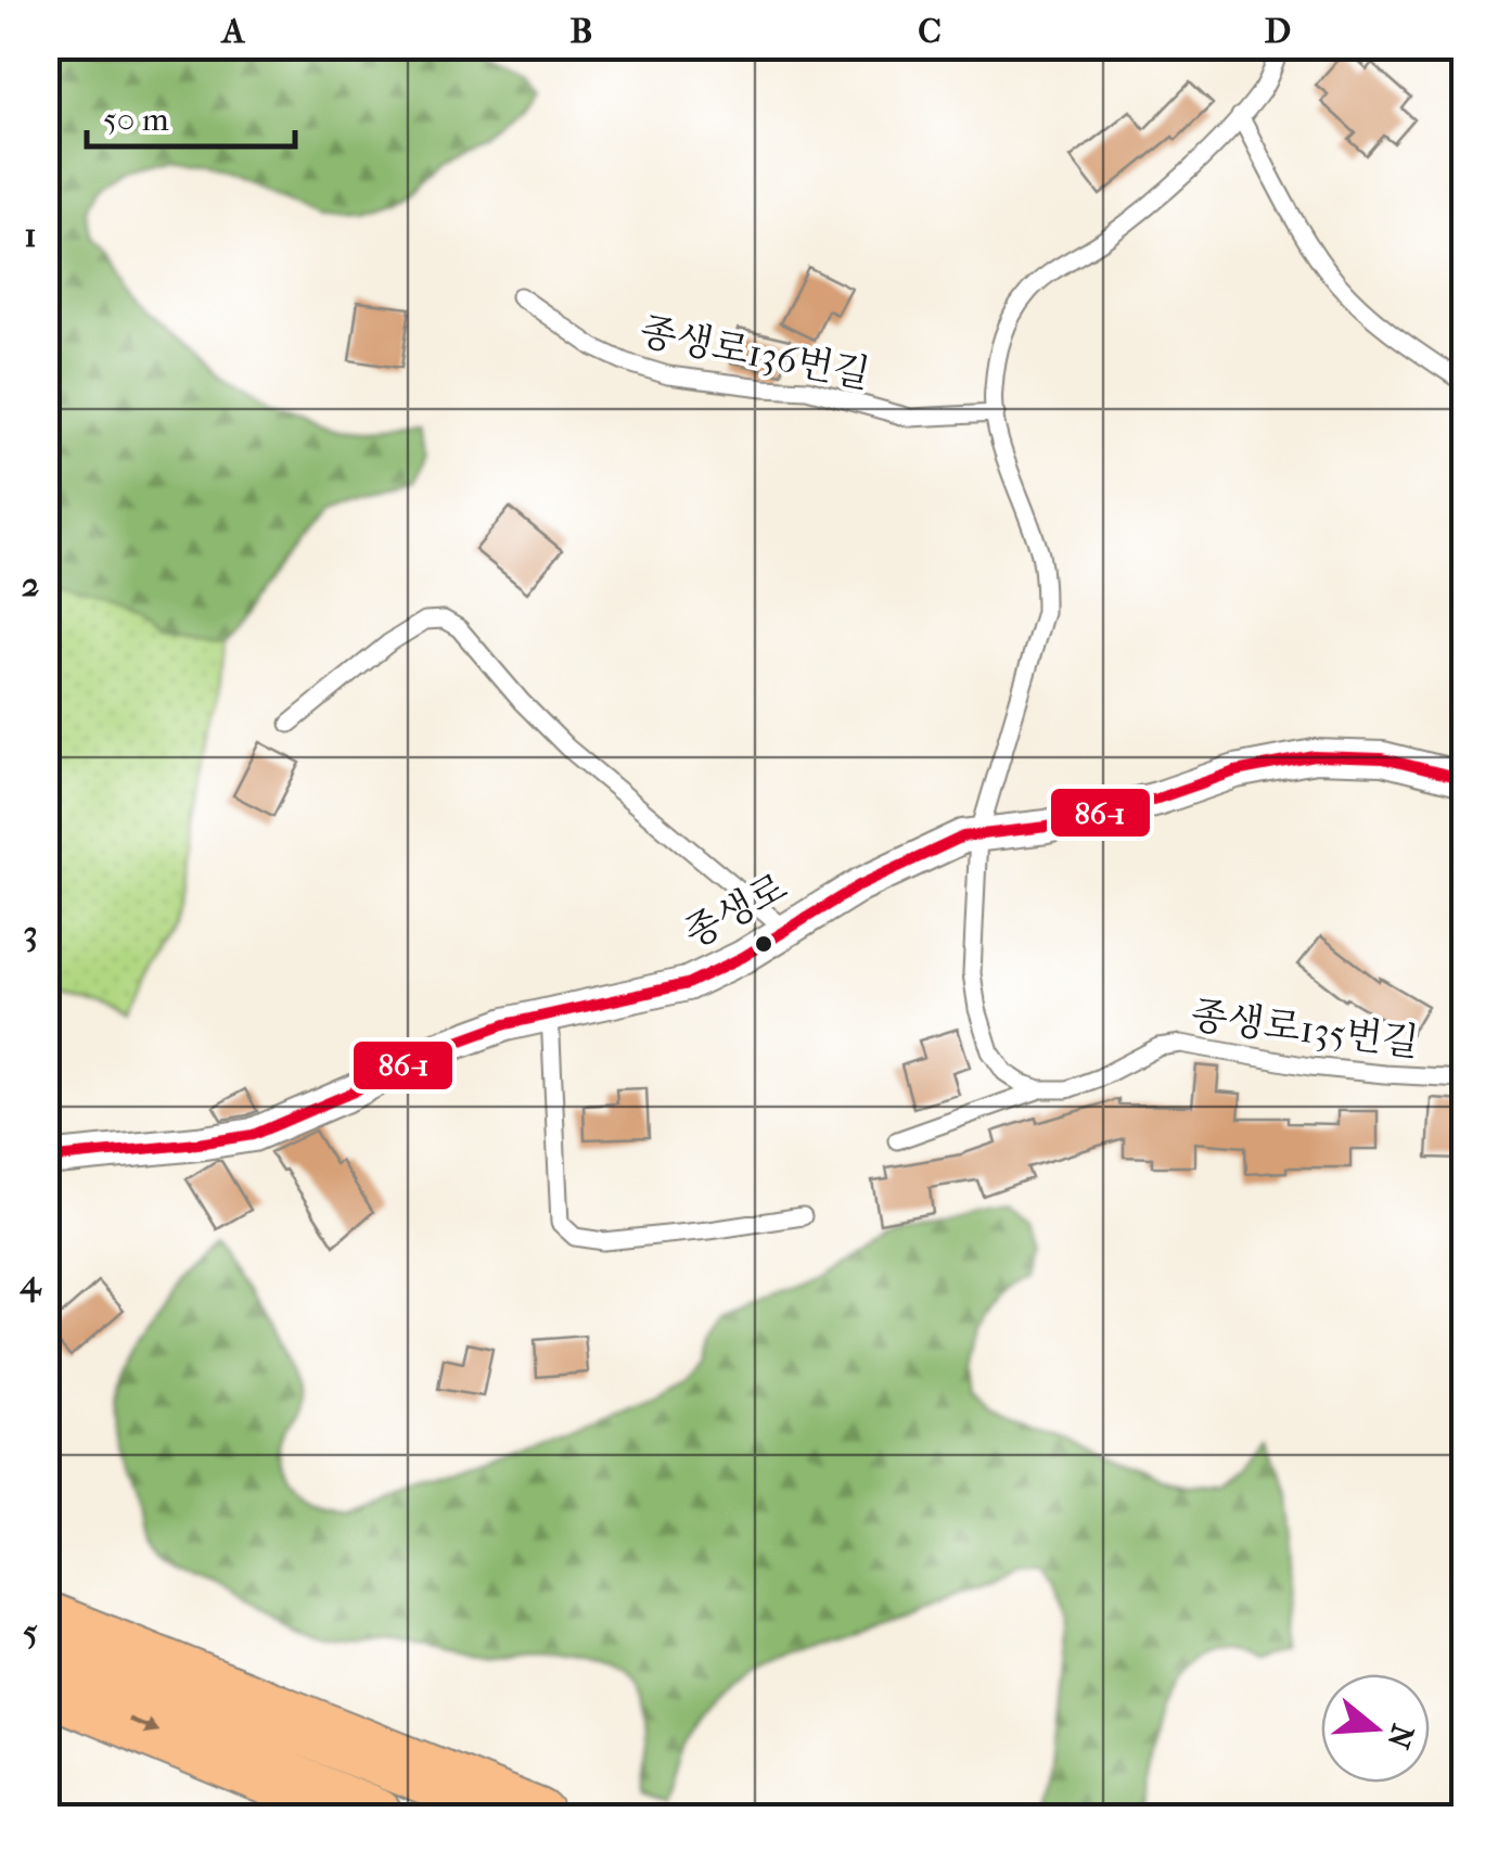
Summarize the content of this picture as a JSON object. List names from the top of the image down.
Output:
{
  "streets": {
    "street": ["종생로"],
    "lane": ["종생로136번길", "종생로135번길"]
  },
  "lines": ["transit line 86-1"],
  "scale_bar": "50 m",
  "north": "right",
  "grid": {
    "columns": [
      "A",
      "B",
      "C",
      "D"
    ],
    "rows": [
      "1",
      "2",
      "3",
      "4",
      "5"
    ]
  }
}
